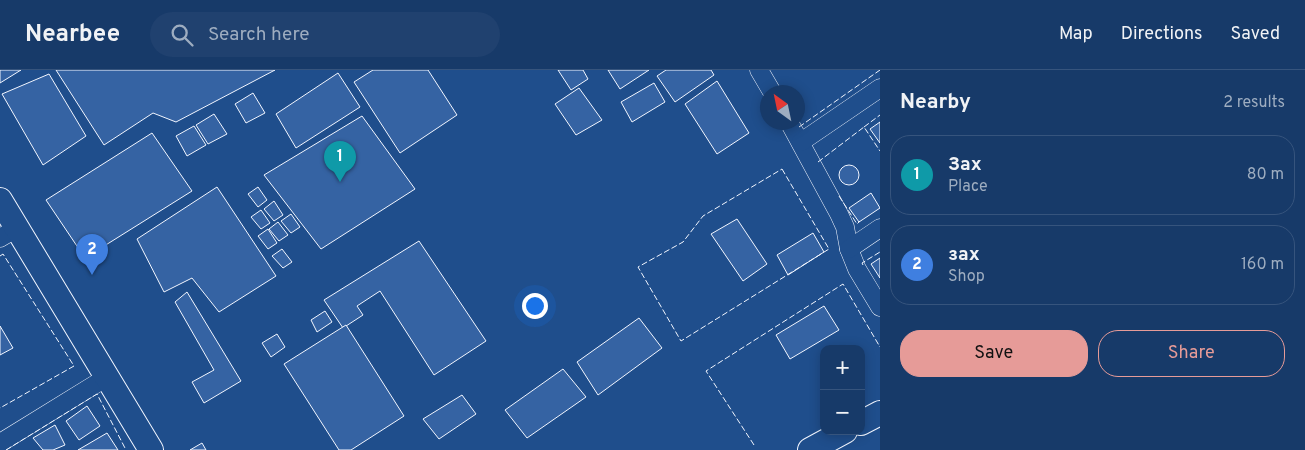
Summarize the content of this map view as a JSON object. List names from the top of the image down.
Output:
{
  "north": "top left",
  "page": {
    "header": "Nearbee",
    "search": "Search here",
    "nav": ["Map", "Directions", "Saved"],
    "heading": ["Nearby", "2 results"],
    "list": [
      {
        "mark": "1",
        "name": "Зах",
        "note": "Place",
        "value": "80 m"
      },
      {
        "mark": "2",
        "name": "зах",
        "note": "Shop",
        "value": "160 m"
      }
    ],
    "pins": ["1", "2"],
    "buttons": ["Save", "Share"],
    "map_buttons": ["+", "−"]
  }
}
